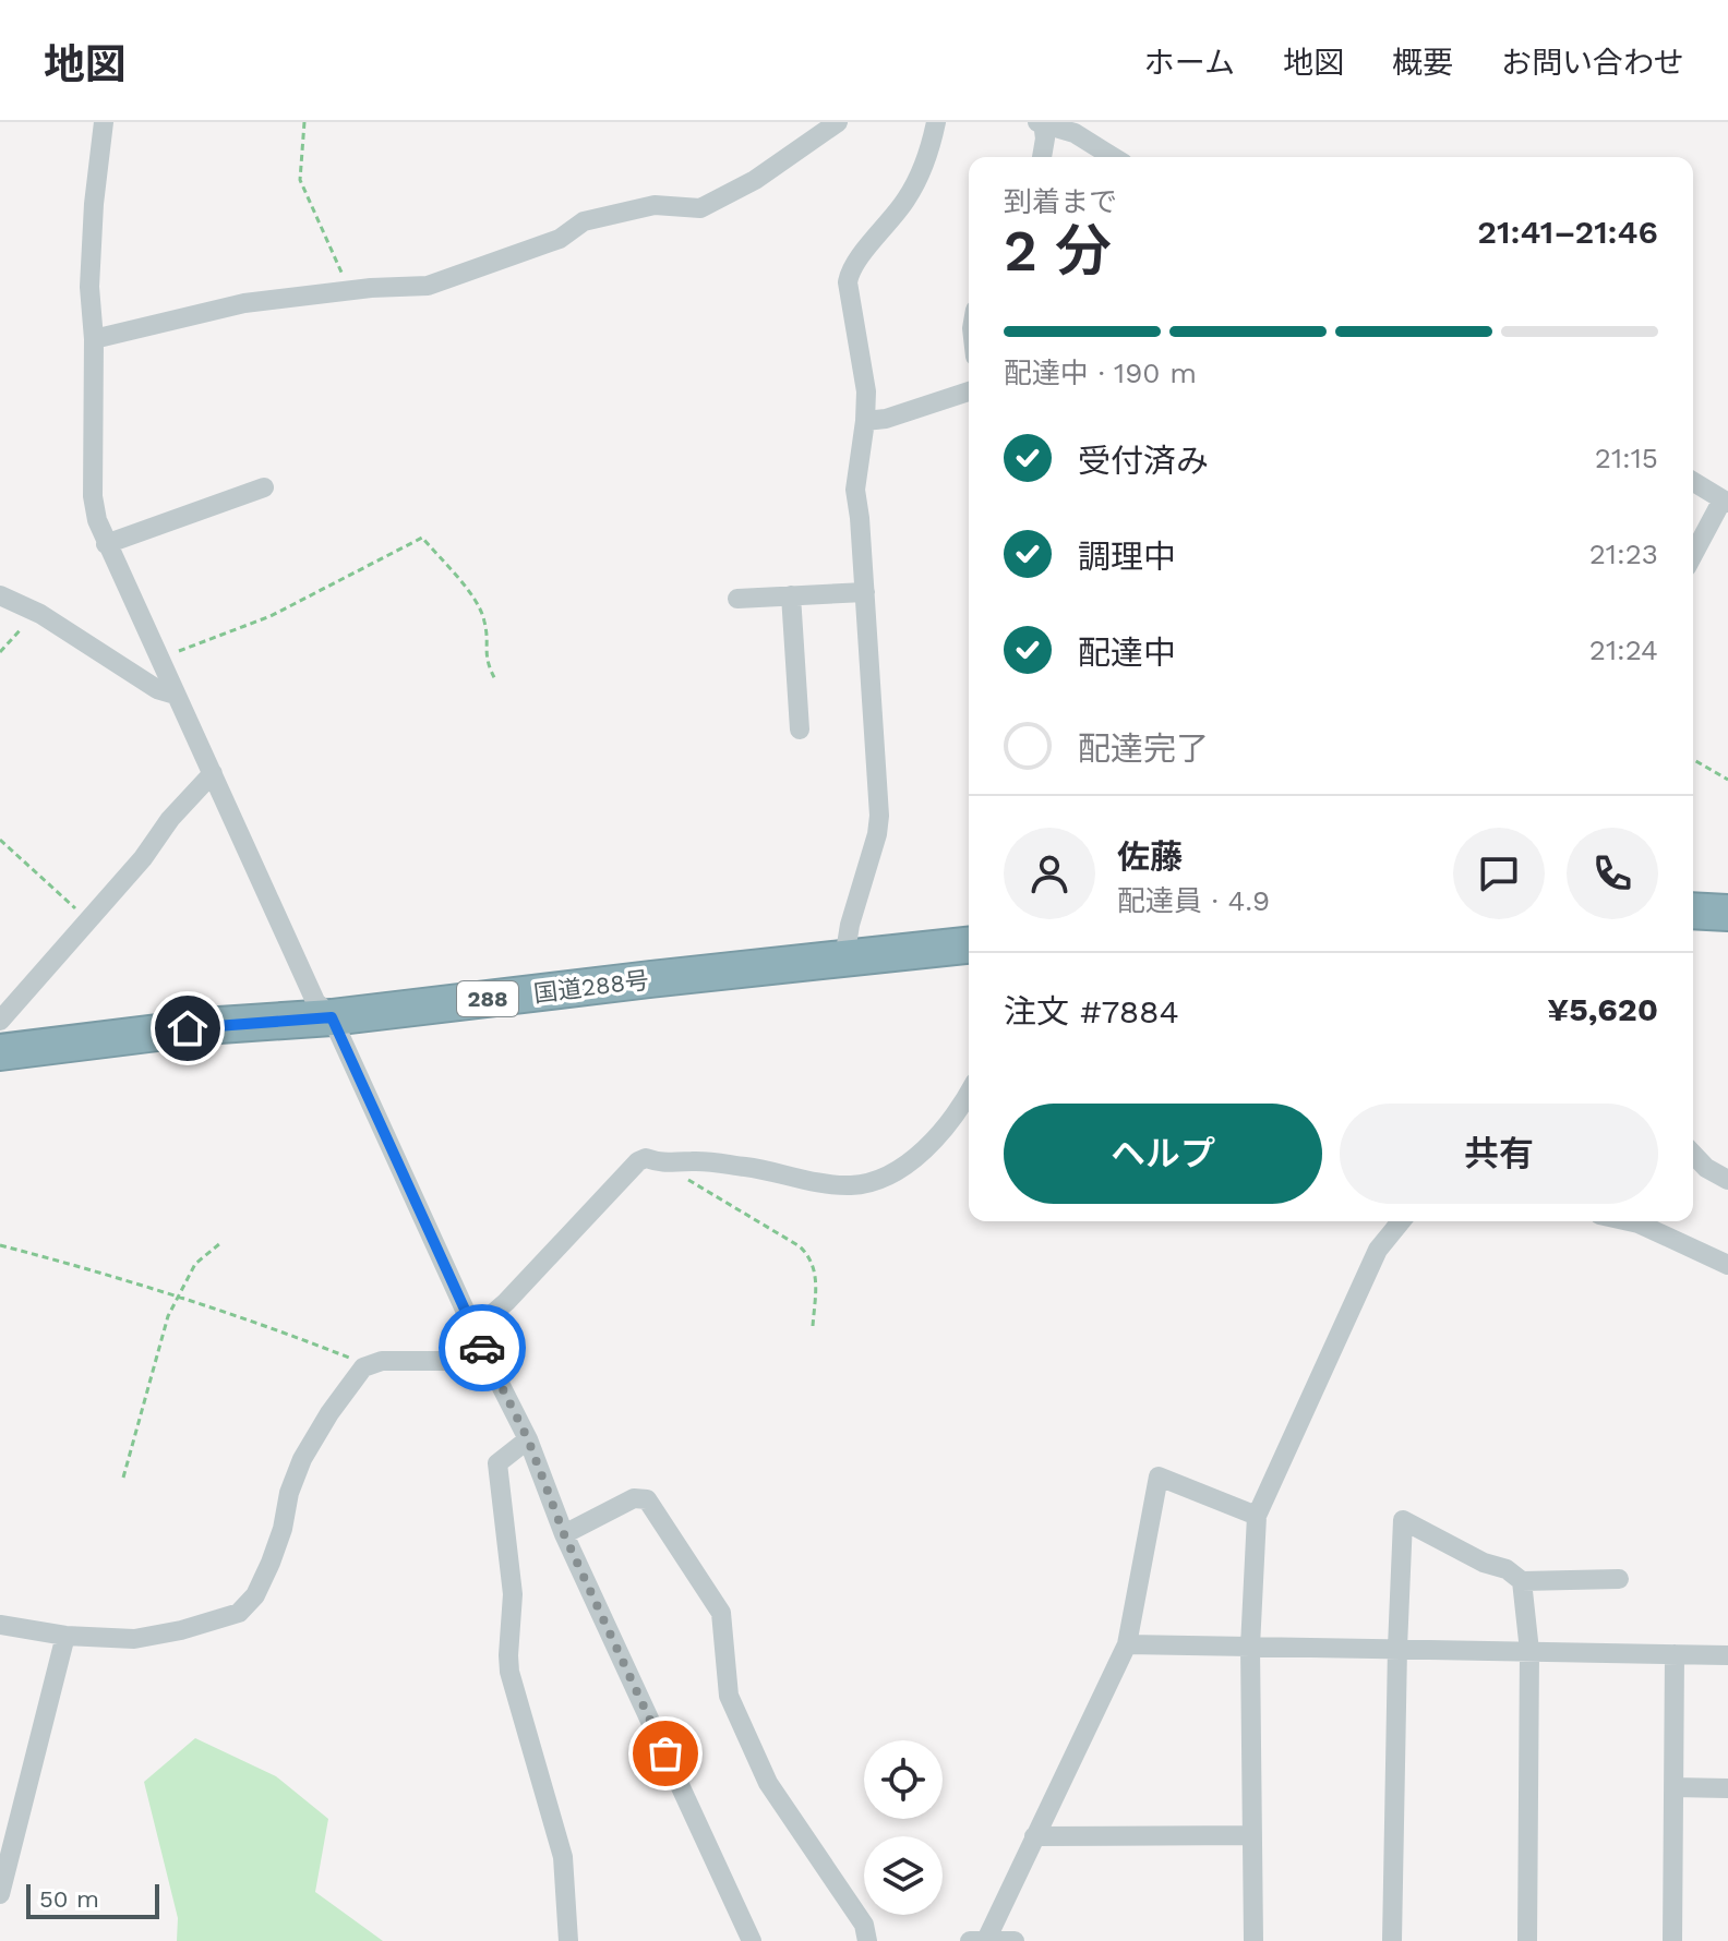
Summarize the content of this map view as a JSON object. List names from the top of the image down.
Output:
{
  "streets": {
    "highway": ["国道288号", "288"]
  },
  "scale_bar": "50 m",
  "page": {
    "header": "地図",
    "nav": [
      "ホーム",
      "地図",
      "概要",
      "お問い合わせ"
    ],
    "heading": ["2 分", "到着まで", "21:41–21:46"],
    "panel": [
      "佐藤",
      "配達員 · 4.9",
      "注文 #7884",
      "¥5,620"
    ],
    "bar": "配達中 · 190 m",
    "list": [
      ["受付済み", "21:15"],
      ["調理中", "21:23"],
      ["配達中", "21:24"],
      "配達完了"
    ],
    "buttons": ["ヘルプ", "共有"],
    "scale": "50 m"
  }
}
